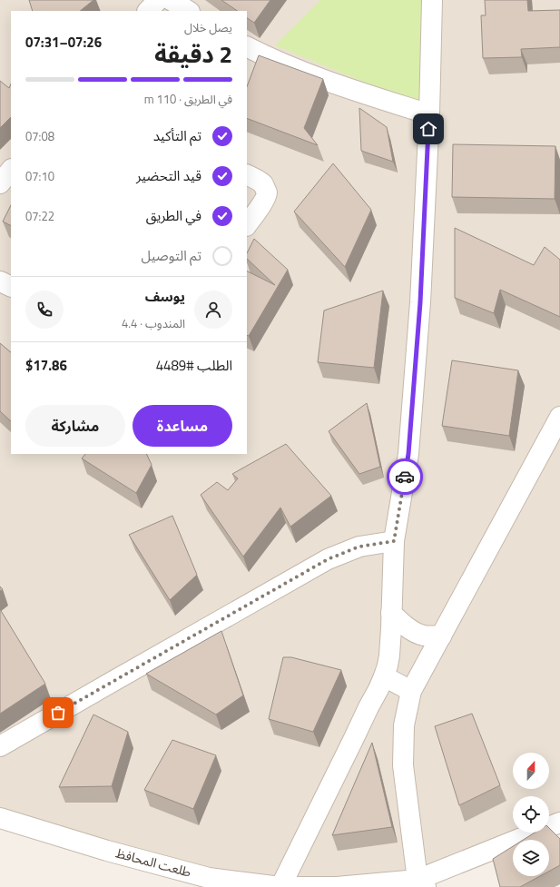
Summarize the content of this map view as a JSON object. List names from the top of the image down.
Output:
{
  "streets": {
    "street": ["طلعت المحافظ"]
  },
  "north": "top",
  "page": {
    "heading": ["2 دقيقة", "يصل خلال", "07:26–07:31"],
    "panel": [
      "يوسف",
      "المندوب · 4.4",
      "الطلب #4489",
      "$17.86"
    ],
    "bar": "في الطريق · 110 m",
    "list": [
      ["تم التأكيد", "07:08"],
      ["قيد التحضير", "07:10"],
      ["في الطريق", "07:22"],
      "تم التوصيل"
    ],
    "buttons": ["مساعدة", "مشاركة"]
  }
}
